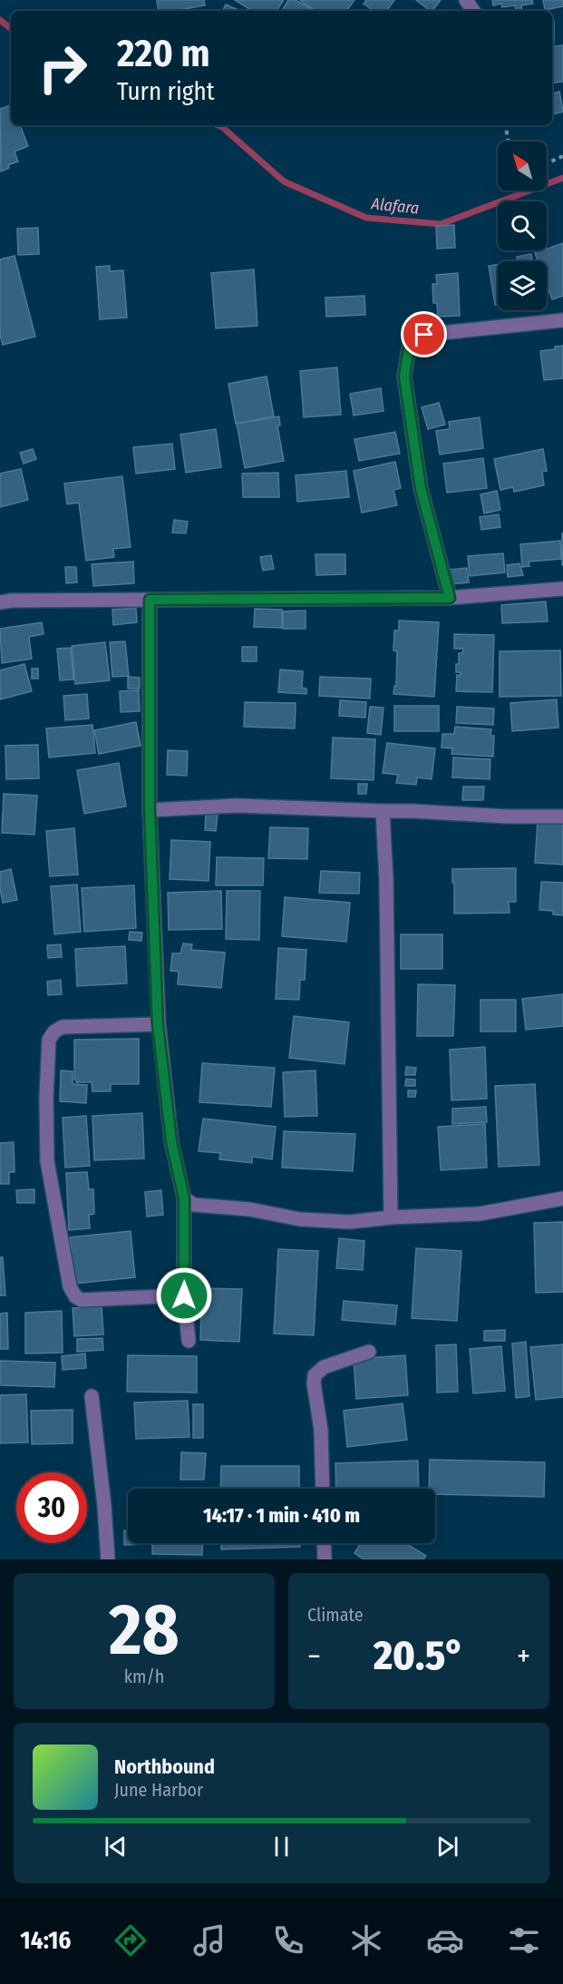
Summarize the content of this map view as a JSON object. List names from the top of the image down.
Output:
{
  "water": ["Alafara"],
  "north": "top left",
  "page": {
    "turn": ["220 m", "Turn right"],
    "limit": "30",
    "trip": "14:17 · 1 min · 410 m",
    "tile": [
      ["28", "km/h"],
      "Climate"
    ],
    "heat": ["−", "20.5°", "+"],
    "song": ["Northbound", "June Harbor"],
    "tabs": "14:16"
  }
}
